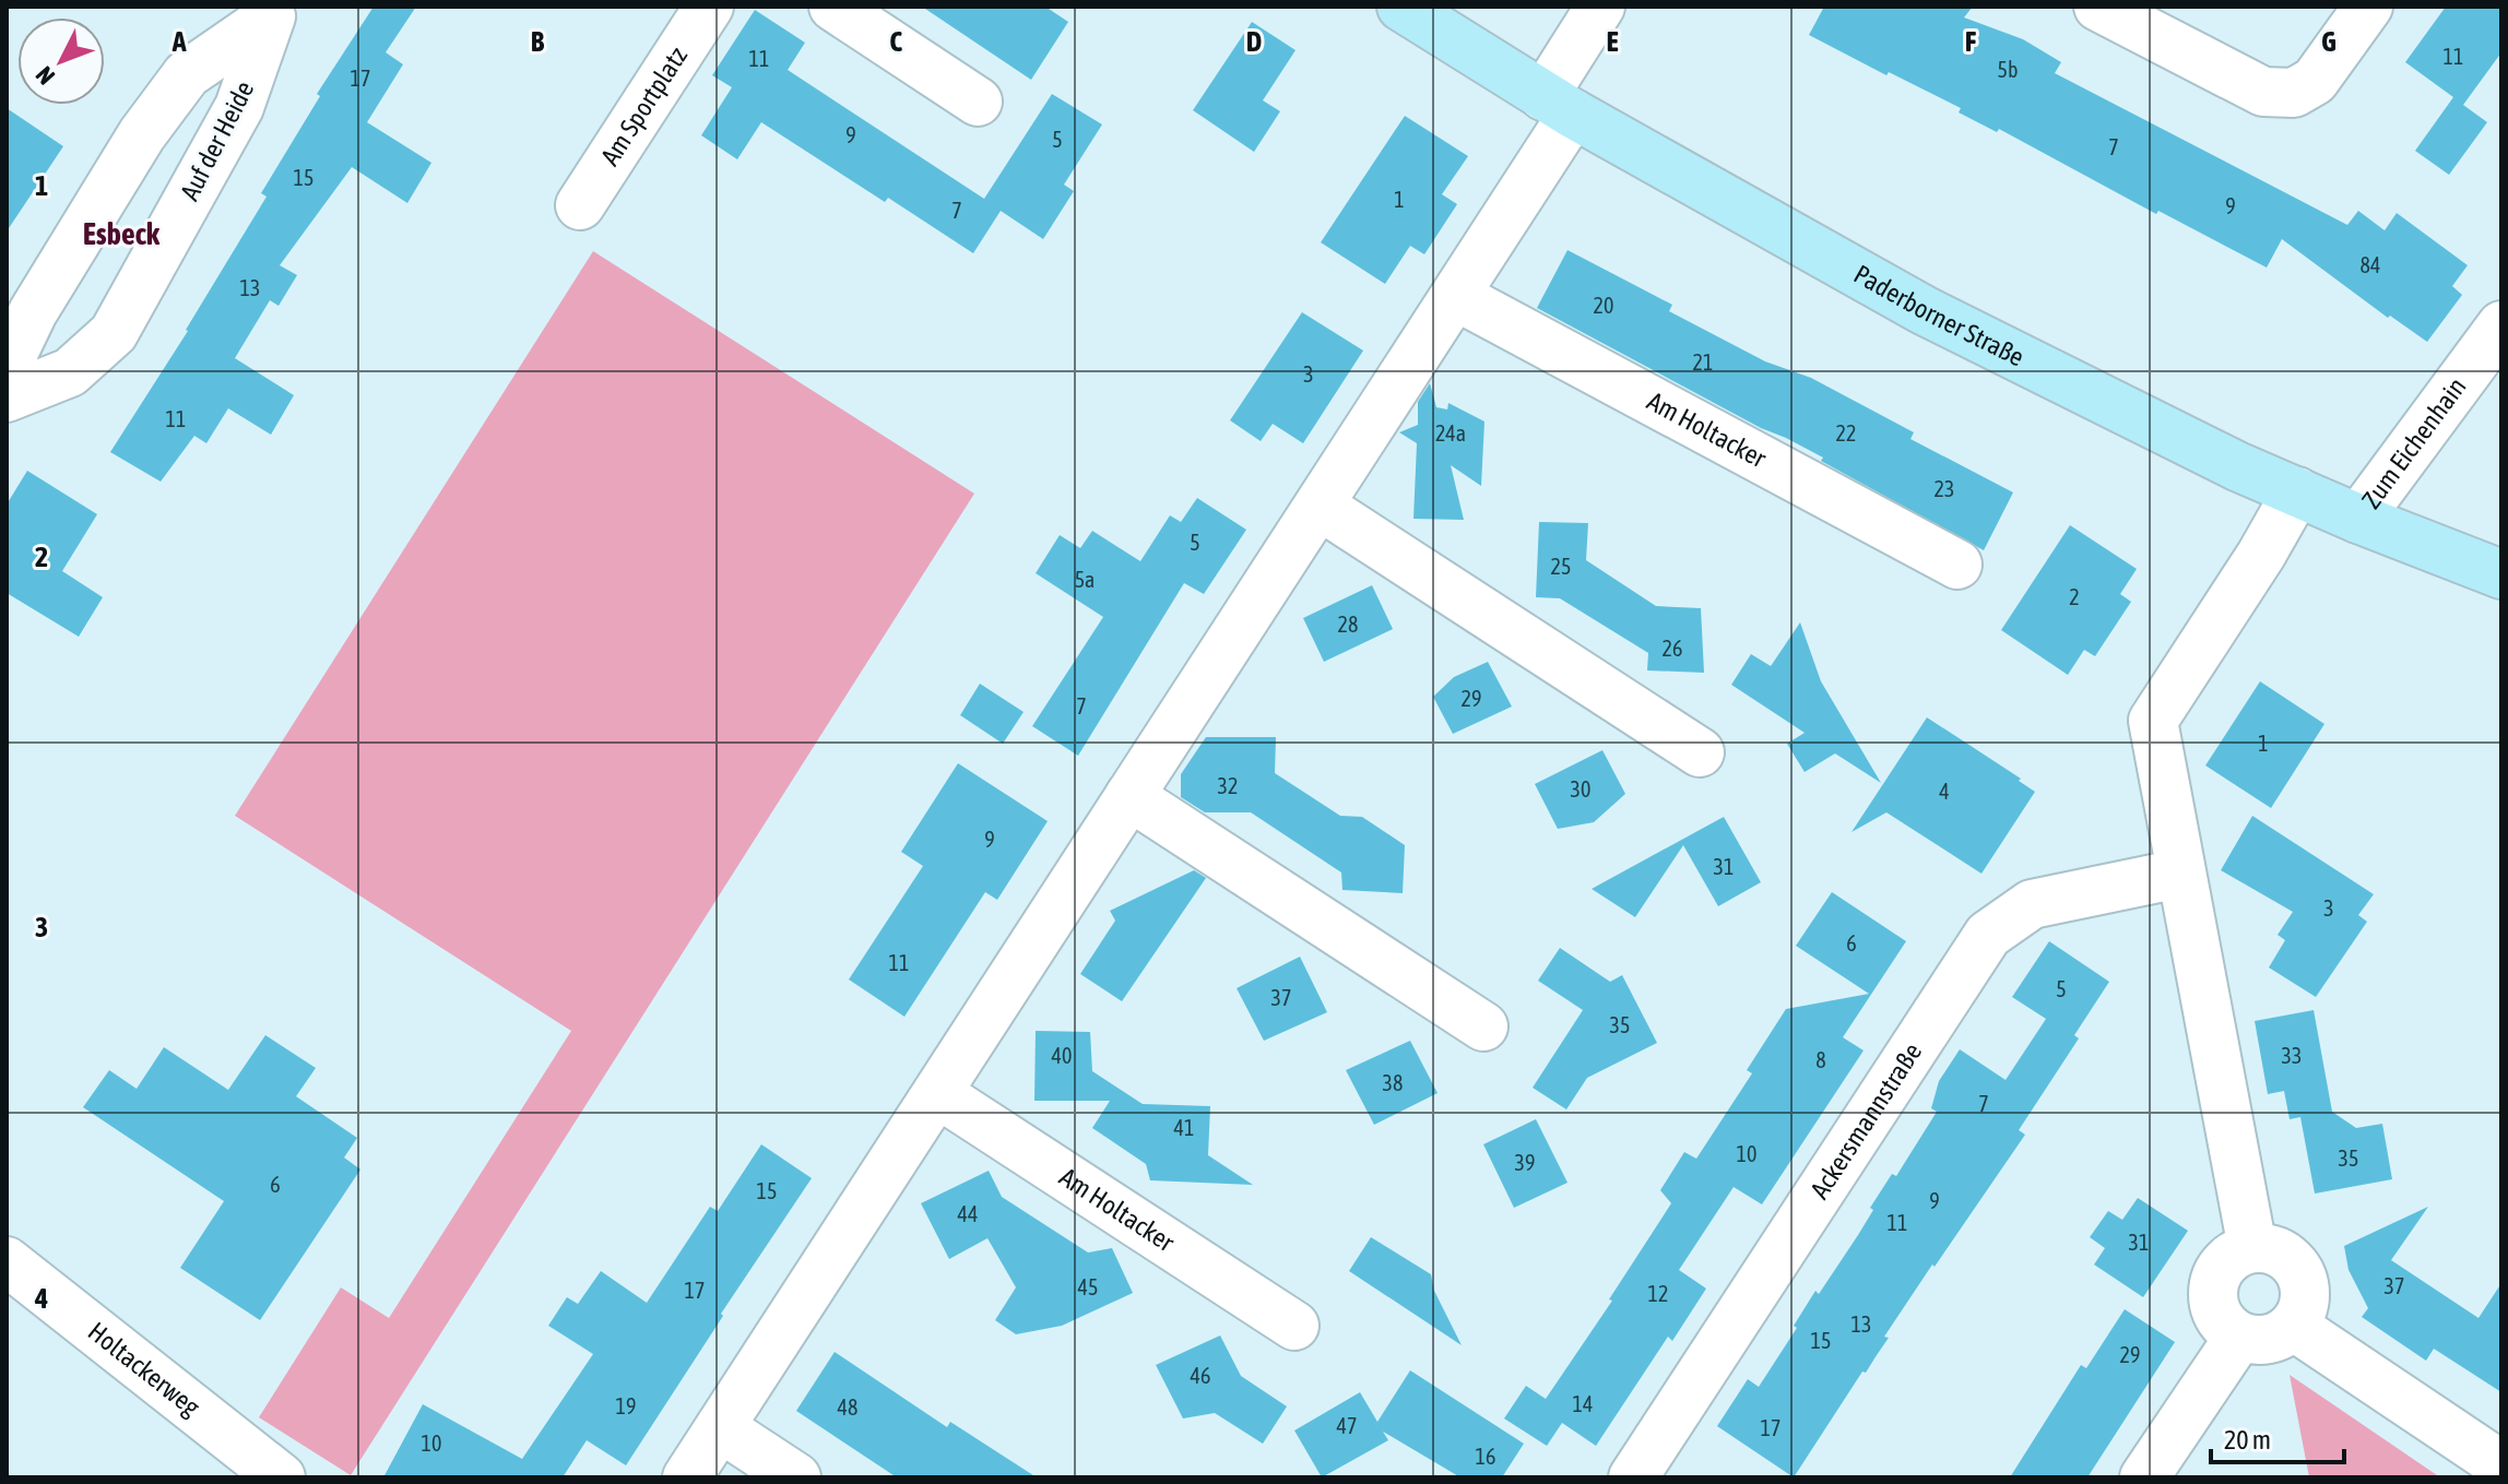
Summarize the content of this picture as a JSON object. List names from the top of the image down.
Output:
{
  "streets": {
    "main road": ["Paderborner Straße"],
    "street": [
      "Am Sportplatz",
      "Auf der Heide",
      "Am Holtacker",
      "Zum Eichenhain",
      "Ackersmannstraße",
      "Holtackerweg"
    ]
  },
  "crossings": [
    ["Paderborner Straße", "Zum Eichenhain"]
  ],
  "districts": ["Esbeck"],
  "house_numbers": [
    "11",
    "11",
    "5b",
    "17",
    "9",
    "5",
    "7",
    "15",
    "1",
    "9",
    "7",
    "84",
    "13",
    "20",
    "21",
    "3",
    "11",
    "24a",
    "22",
    "23",
    "5",
    "25",
    "5a",
    "2",
    "28",
    "26",
    "29",
    "7",
    "1",
    "32",
    "30",
    "4",
    "9",
    "31",
    "3",
    "6",
    "11",
    "5",
    "37",
    "35",
    "40",
    "33",
    "8",
    "38",
    "7",
    "41",
    "10",
    "35",
    "39",
    "6",
    "15",
    "9",
    "44",
    "11",
    "31",
    "37",
    "45",
    "17",
    "12",
    "13",
    "15",
    "29",
    "46",
    "14",
    "19",
    "48",
    "47",
    "17",
    "10",
    "16"
  ],
  "scale_bar": "20 m",
  "north": "bottom left",
  "grid": {
    "columns": [
      "A",
      "B",
      "C",
      "D",
      "E",
      "F",
      "G"
    ],
    "rows": [
      "1",
      "2",
      "3",
      "4"
    ]
  }
}
